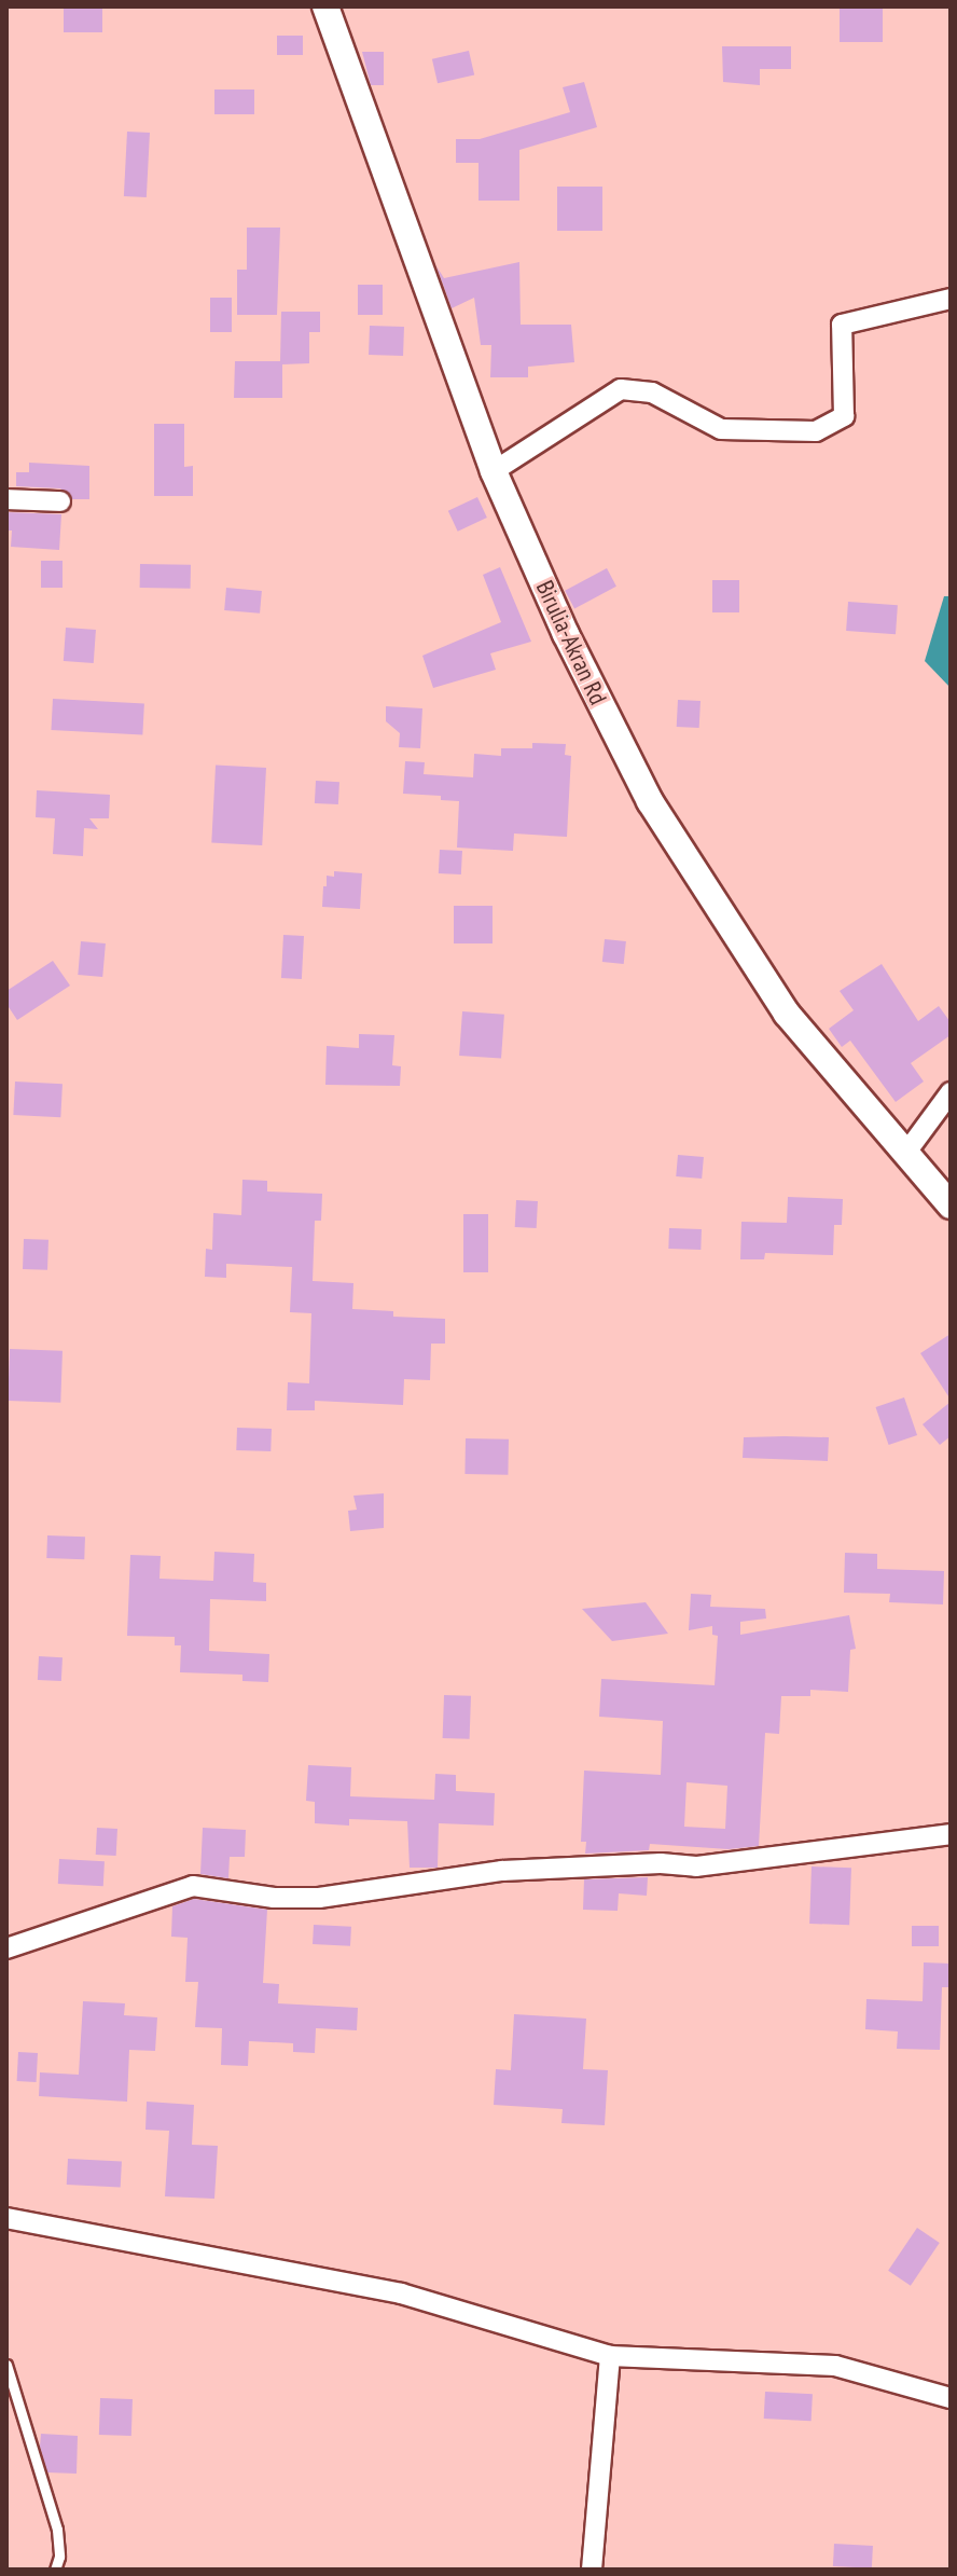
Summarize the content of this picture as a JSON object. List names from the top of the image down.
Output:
{
  "streets": {
    "street": ["Birulia-Akran Rd"]
  }
}
